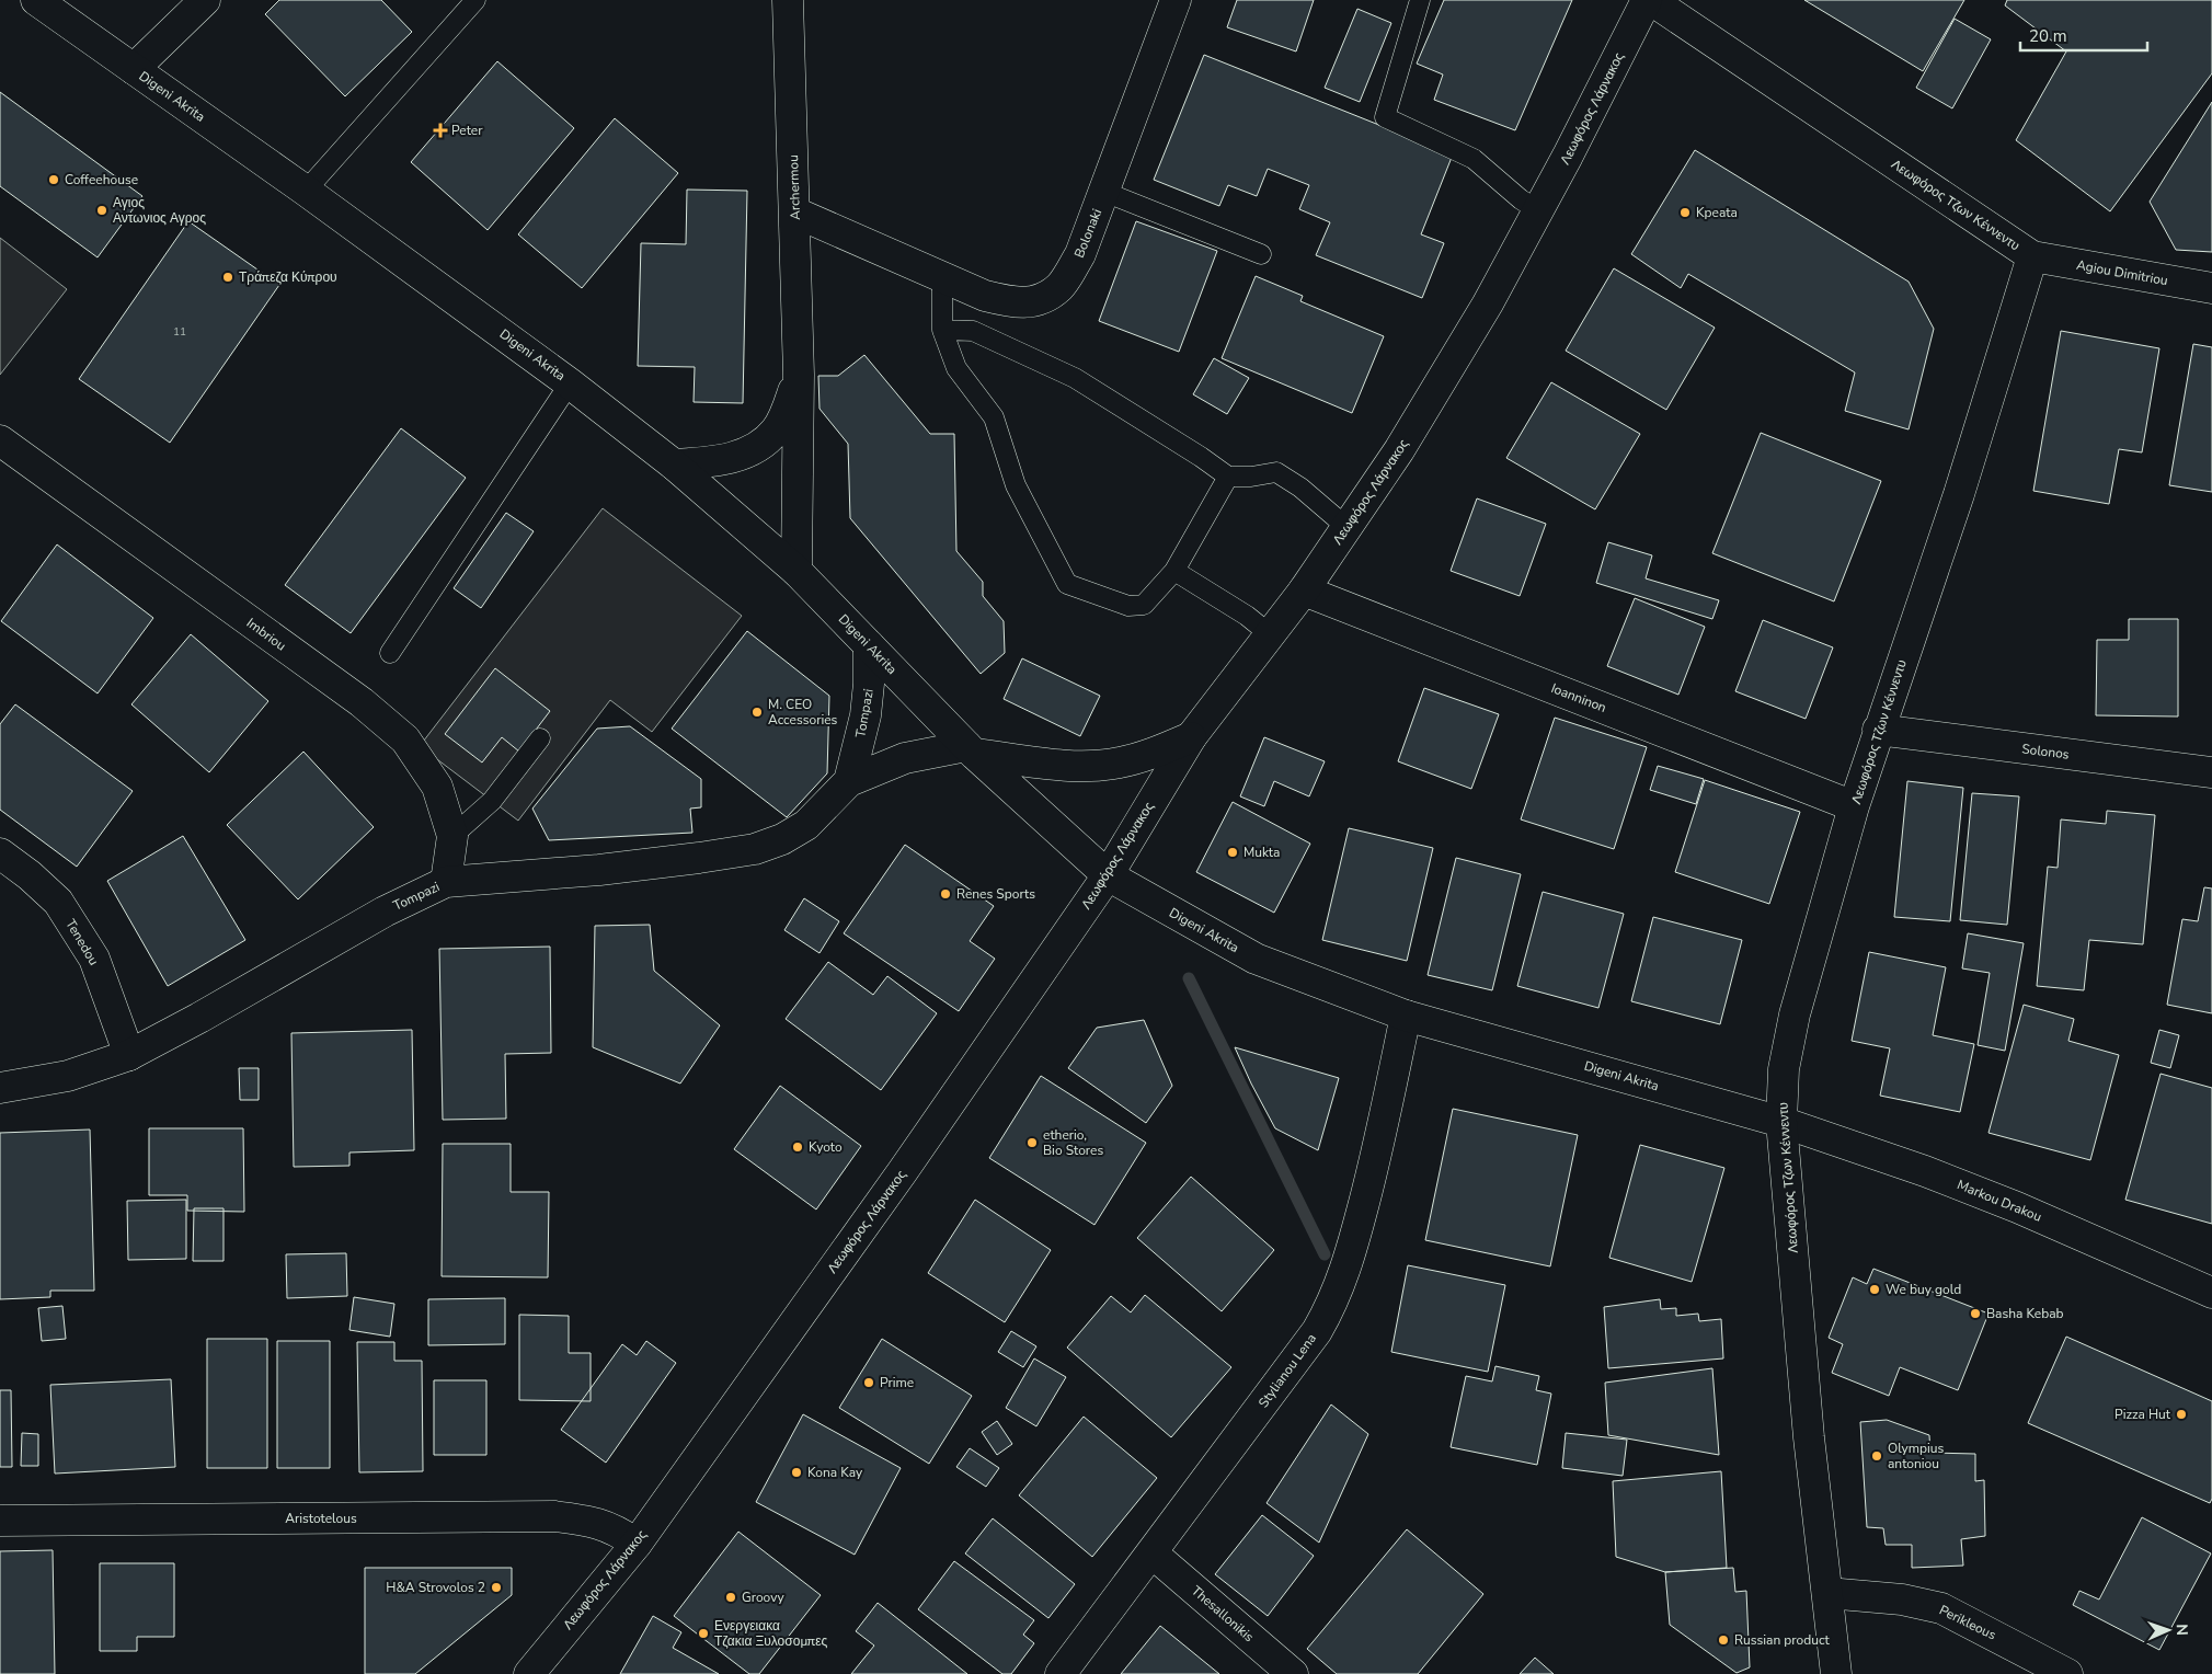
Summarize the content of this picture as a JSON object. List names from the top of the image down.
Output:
{
  "streets": {
    "street": [
      "Digeni Akrita",
      "Λεωφόρος Λάρνακος",
      "Archermou",
      "Λεωφόρος Τζων Κέννεντυ",
      "Bolonaki",
      "Agiou Dimitriou",
      "Imbriou",
      "Ioanninon",
      "Tompazi",
      "Solonos",
      "Tenedou",
      "Markou Drakou",
      "Stylianou Lena",
      "Aristotelous",
      "Thesallonikis",
      "Perikleous"
    ]
  },
  "crossings": [
    ["Digeni Akrita", "Λεωφόρος Λάρνακος"],
    ["Digeni Akrita", "Archermou"],
    ["Digeni Akrita", "Λεωφόρος Τζων Κέννεντυ"],
    ["Digeni Akrita", "Tompazi"],
    ["Digeni Akrita", "Markou Drakou"],
    ["Digeni Akrita", "Stylianou Lena"],
    ["Λεωφόρος Λάρνακος", "Ioanninon"],
    ["Λεωφόρος Λάρνακος", "Tompazi"],
    ["Λεωφόρος Λάρνακος", "Aristotelous"],
    ["Archermou", "Bolonaki"],
    ["Λεωφόρος Τζων Κέννεντυ", "Agiou Dimitriou"],
    ["Λεωφόρος Τζων Κέννεντυ", "Ioanninon"],
    ["Λεωφόρος Τζων Κέννεντυ", "Solonos"],
    ["Λεωφόρος Τζων Κέννεντυ", "Markou Drakou"],
    ["Λεωφόρος Τζων Κέννεντυ", "Perikleous"],
    ["Imbriou", "Tompazi"],
    ["Tompazi", "Tenedou"],
    ["Stylianou Lena", "Thesallonikis"]
  ],
  "places": {
    "health": ["Peter"],
    "other": [
      "Coffeehouse",
      "Αγιος Αντωνιος Αγρος",
      "Kpeata",
      "Τράπεζα Κύπρου",
      "M. CEO Accessories",
      "Mukta",
      "Renes Sports",
      "etherio, Bio Stores",
      "Kyoto",
      "We buy gold",
      "Basha Kebab",
      "Prime",
      "Pizza Hut",
      "Olympius antoniou",
      "Kona Kay",
      "H&A Strovolos 2",
      "Groovy",
      "Ενεργειακα Τζακια Ξυλοσομπες",
      "Russian product"
    ]
  },
  "house_numbers": ["11"],
  "scale_bar": "20 m",
  "north": "right"
}
